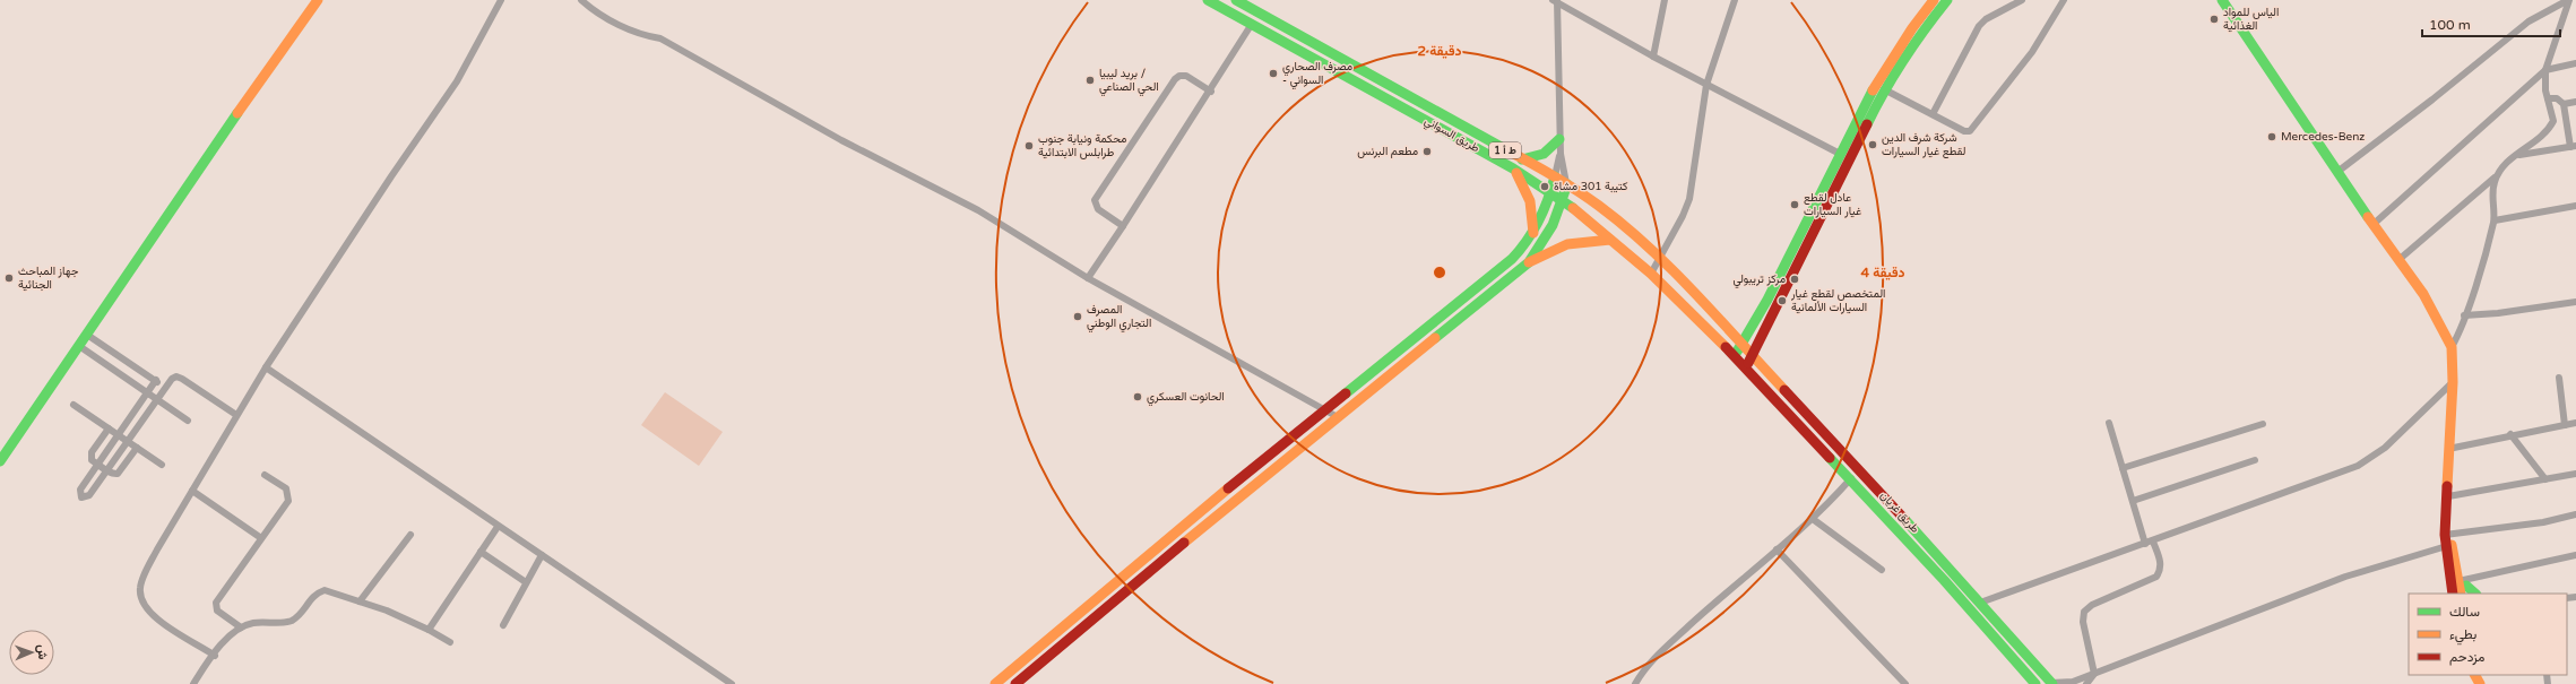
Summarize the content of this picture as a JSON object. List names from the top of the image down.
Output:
{
  "streets": {
    "main road": ["طريق السواني", "ط أ 1", "طريق غريان"]
  },
  "crossings": [
    ["طريق السواني", "طريق غريان"]
  ],
  "places": [
    "الياس للمواد الغذائية",
    "مصرف الصحاري - السواني",
    "بريد ليبيا / الحي الصناعي",
    "Mercedes-Benz",
    "شركة شرف الدين لقطع غيار السيارات",
    "محكمة ونيابة جنوب طرابلس الابتدائية",
    "مطعم البرنس",
    "كتيبة 301 مشاة",
    "عادل لقطع غيار السيارات",
    "جهاز المباحث الجنائية",
    "مركز تريبولي",
    "المتخصص لقطع غيار السيارات الألمانية",
    "المصرف التجاري الوطني",
    "الحانوت العسكري"
  ],
  "legend": ["سالك", "بطيء", "مزدحم"],
  "scale_bar": "100 m",
  "north": "right",
  "rings": ["2 دقيقة", "4 دقيقة"]
}
